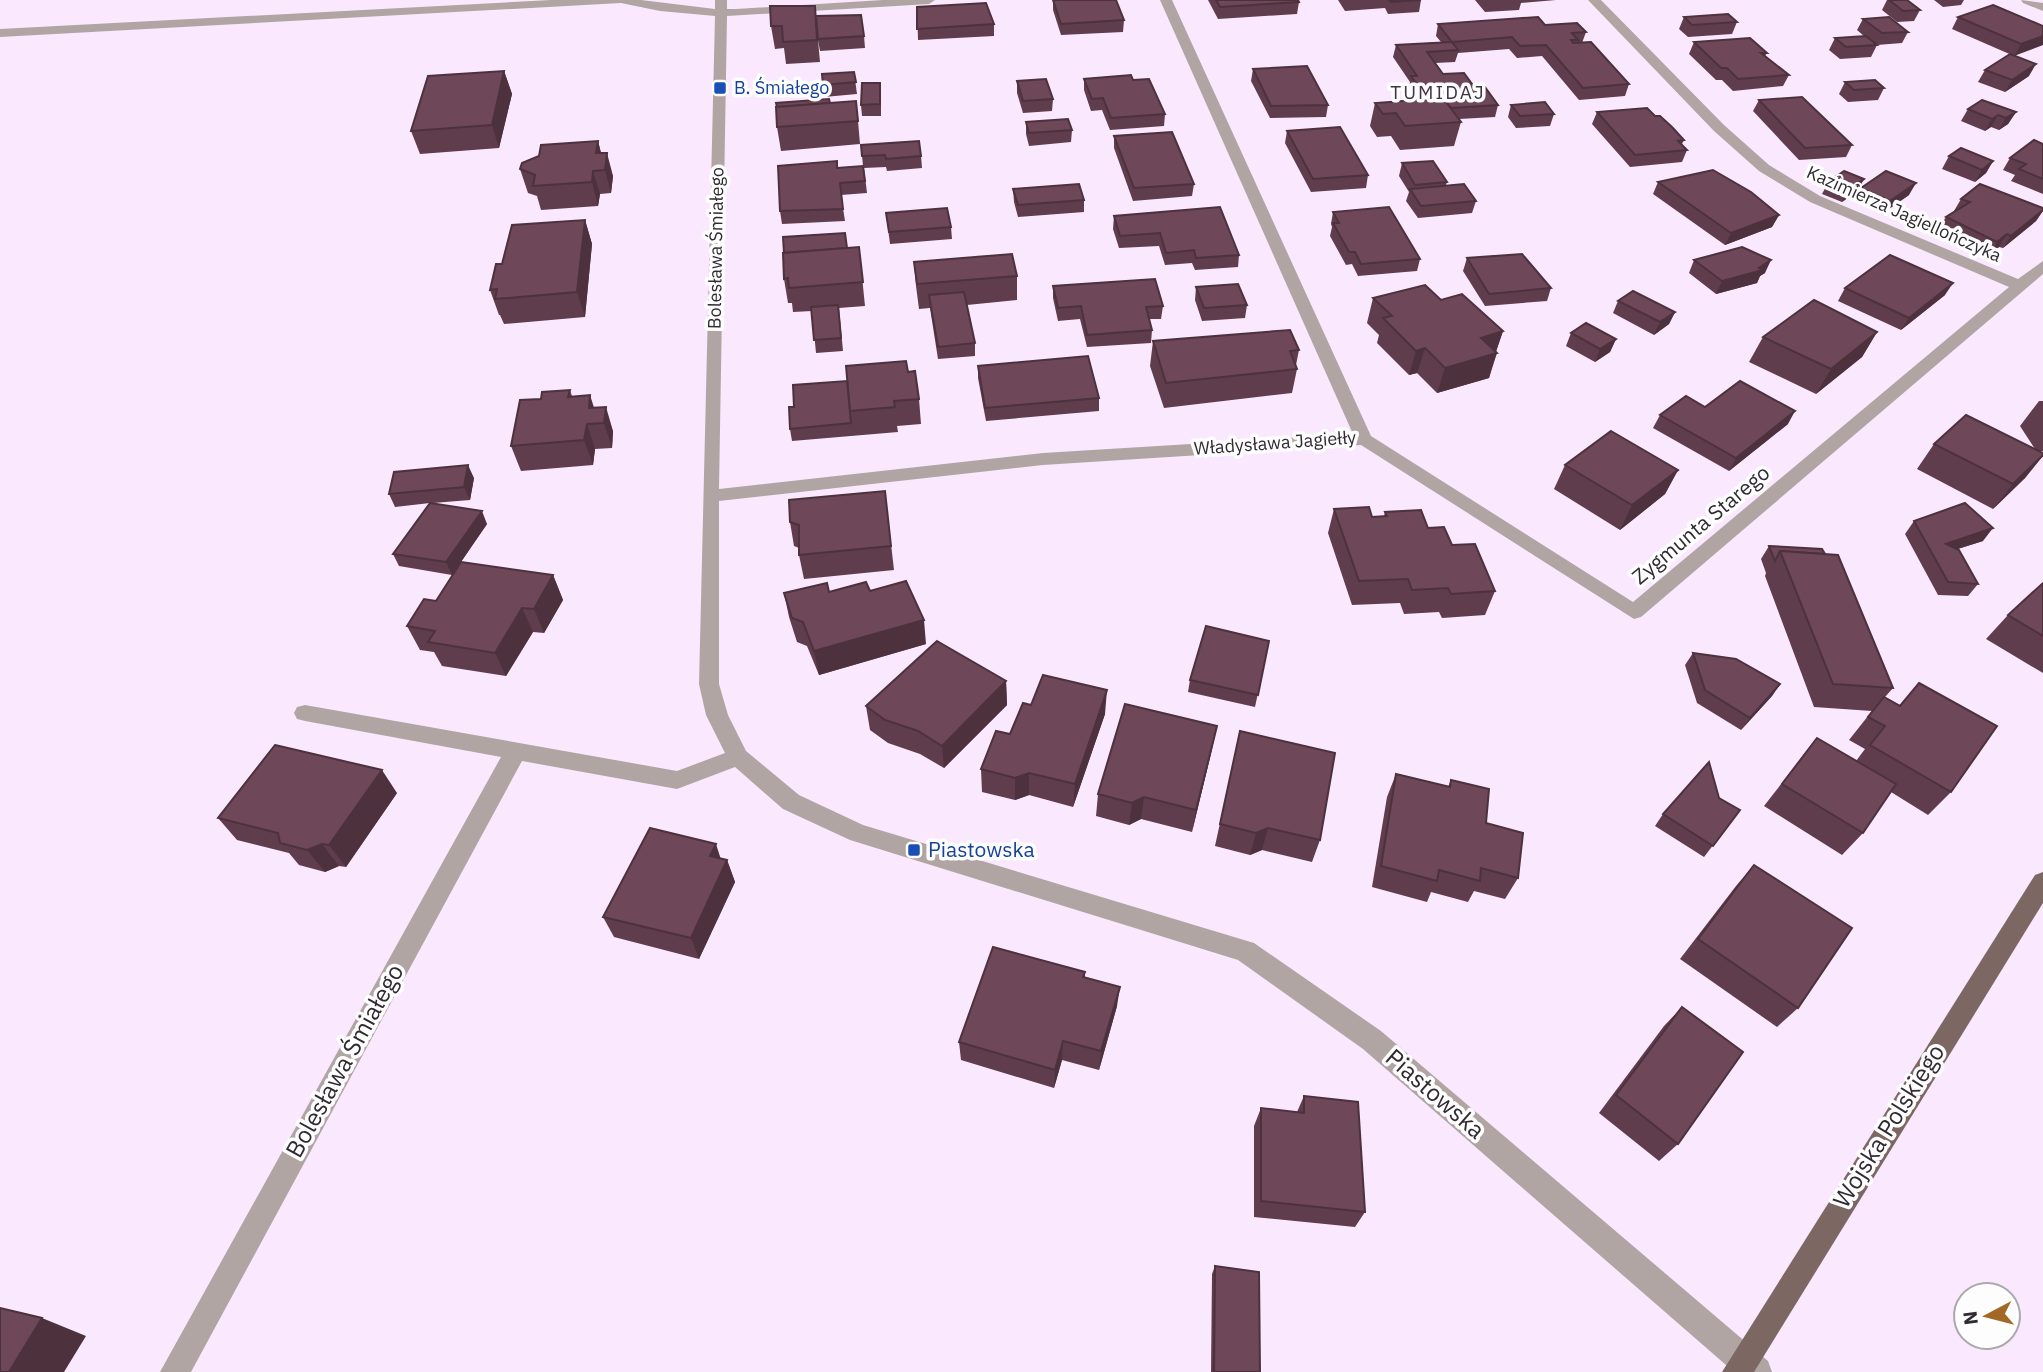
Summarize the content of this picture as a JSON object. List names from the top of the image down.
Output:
{
  "streets": {
    "main road": ["Wojska Polskiego"],
    "street": [
      "Kazimierza Jagiellończyka",
      "Bolesława Śmiałego",
      "Władysława Jagiełły",
      "Zygmunta Starego",
      "Piastowska"
    ]
  },
  "crossings": [
    ["Kazimierza Jagiellończyka", "Zygmunta Starego"],
    ["Bolesława Śmiałego", "Władysława Jagiełły"],
    ["Bolesława Śmiałego", "Piastowska"],
    ["Władysława Jagiełły", "Zygmunta Starego"],
    ["Władysława Jagiełły", "Piastowska"],
    ["Piastowska", "Wojska Polskiego"]
  ],
  "districts": ["TUMIDAJ"],
  "places": {
    "transit": ["B. Śmiałego", "Piastowska"]
  },
  "north": "left"
}
